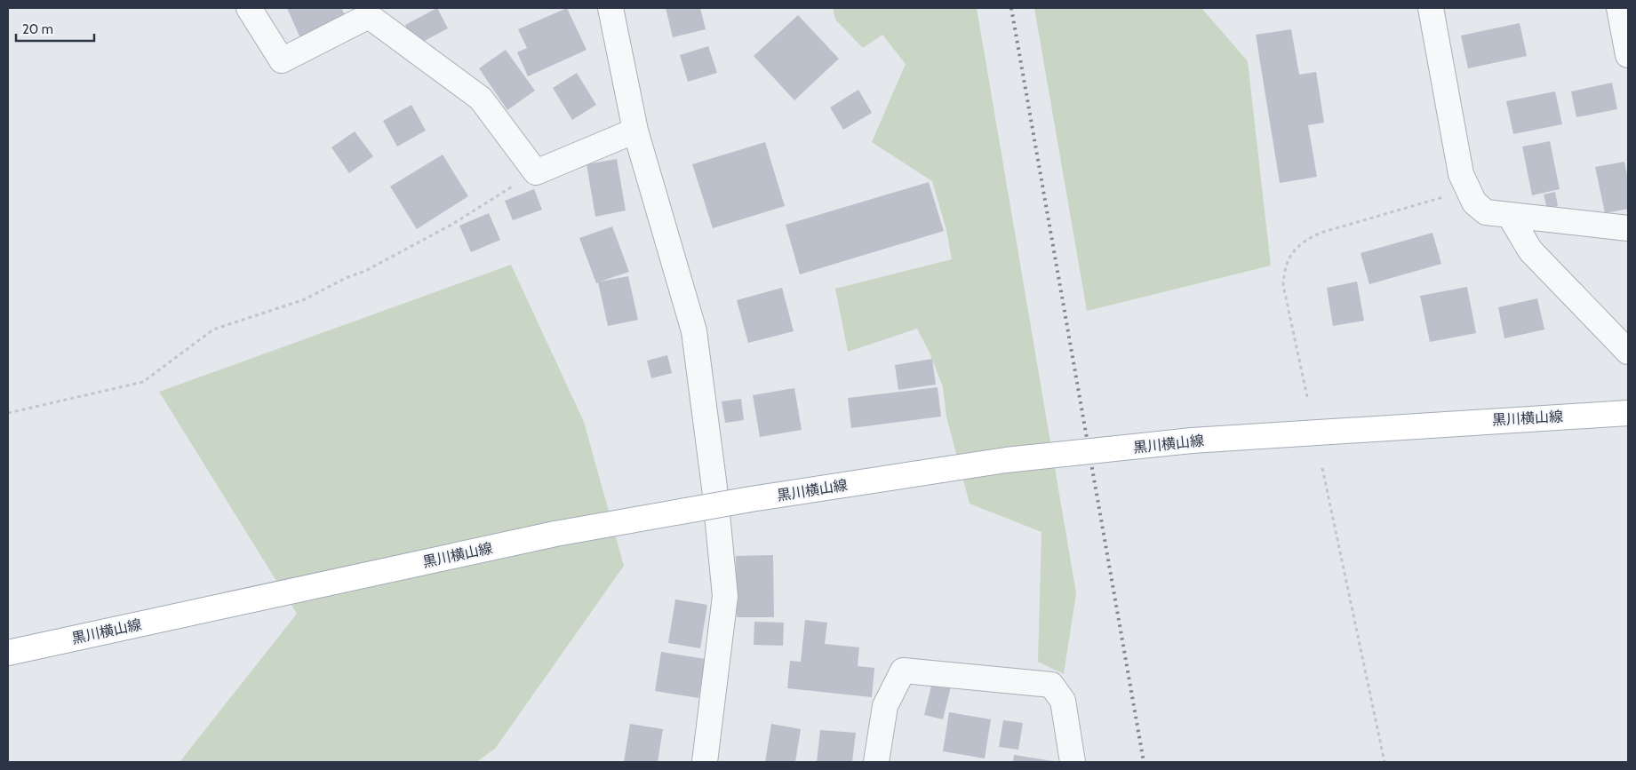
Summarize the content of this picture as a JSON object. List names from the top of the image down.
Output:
{
  "streets": {
    "main road": ["黒川横山線"]
  },
  "scale_bar": "20 m"
}
